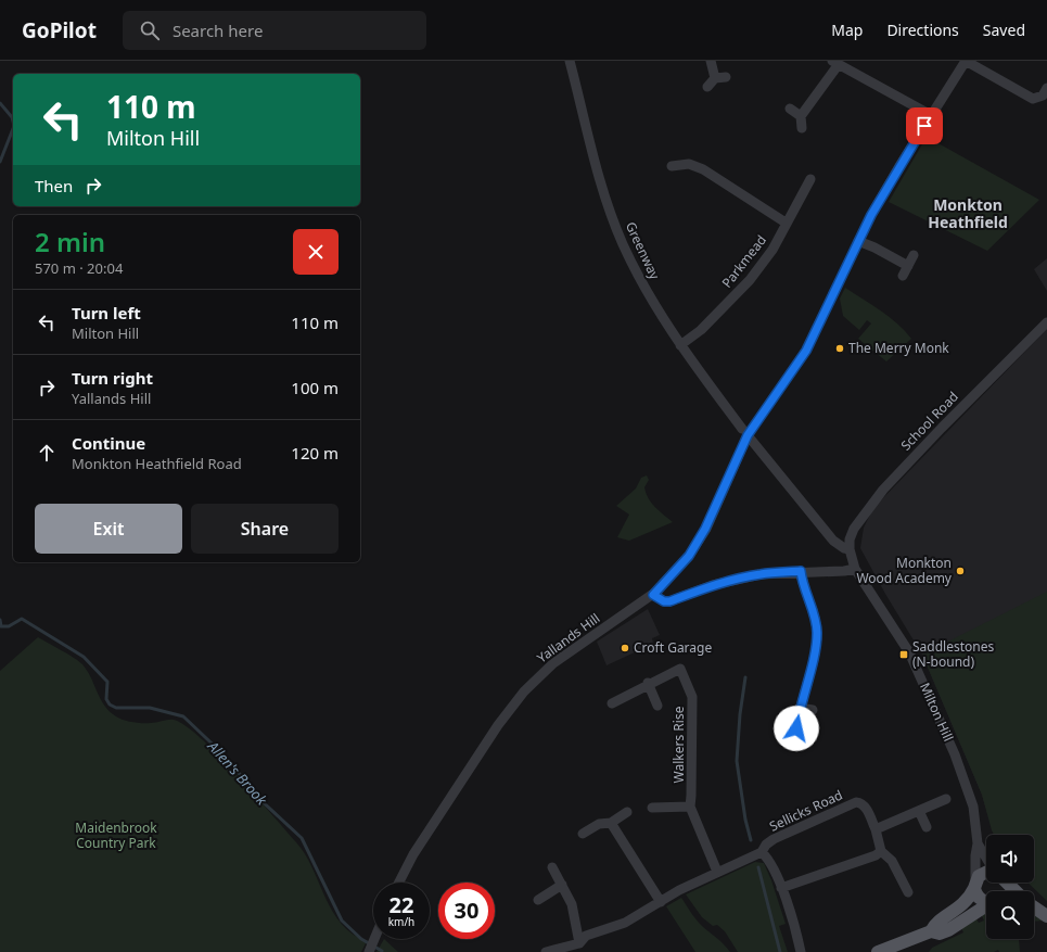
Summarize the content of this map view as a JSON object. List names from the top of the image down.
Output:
{
  "streets": {
    "main road": ["Milton Hill"],
    "street": [
      "Greenway",
      "Parkmead",
      "School Road",
      "Yallands Hill",
      "Walkers Rise",
      "Sellicks Road"
    ]
  },
  "crossings": [
    ["Greenway", "Parkmead"],
    ["Greenway", "Yallands Hill"],
    ["School Road", "Milton Hill"],
    ["Walkers Rise", "Sellicks Road"]
  ],
  "districts": ["Monkton Heathfield"],
  "water": ["Allen's Brook"],
  "parks": ["Maidenbrook Country Park"],
  "places": {
    "other": ["The Merry Monk", "Monkton Wood Academy", "Croft Garage"],
    "transit": ["Saddlestones (N-bound)"]
  },
  "page": {
    "header": "GoPilot",
    "search": "Search here",
    "nav": ["Map", "Directions", "Saved"],
    "turn": ["110 m", "Milton Hill"],
    "then": "Then",
    "heading": ["2 min", "570 m · 20:04"],
    "list": [
      {
        "name": "Turn left",
        "note": "Milton Hill",
        "value": "110 m"
      },
      {
        "name": "Turn right",
        "note": "Yallands Hill",
        "value": "100 m"
      },
      {
        "name": "Continue",
        "note": "Monkton Heathfield Road",
        "value": "120 m"
      }
    ],
    "buttons": ["Exit", "Share"],
    "speed": "22 km/h",
    "limit": "30"
  }
}
